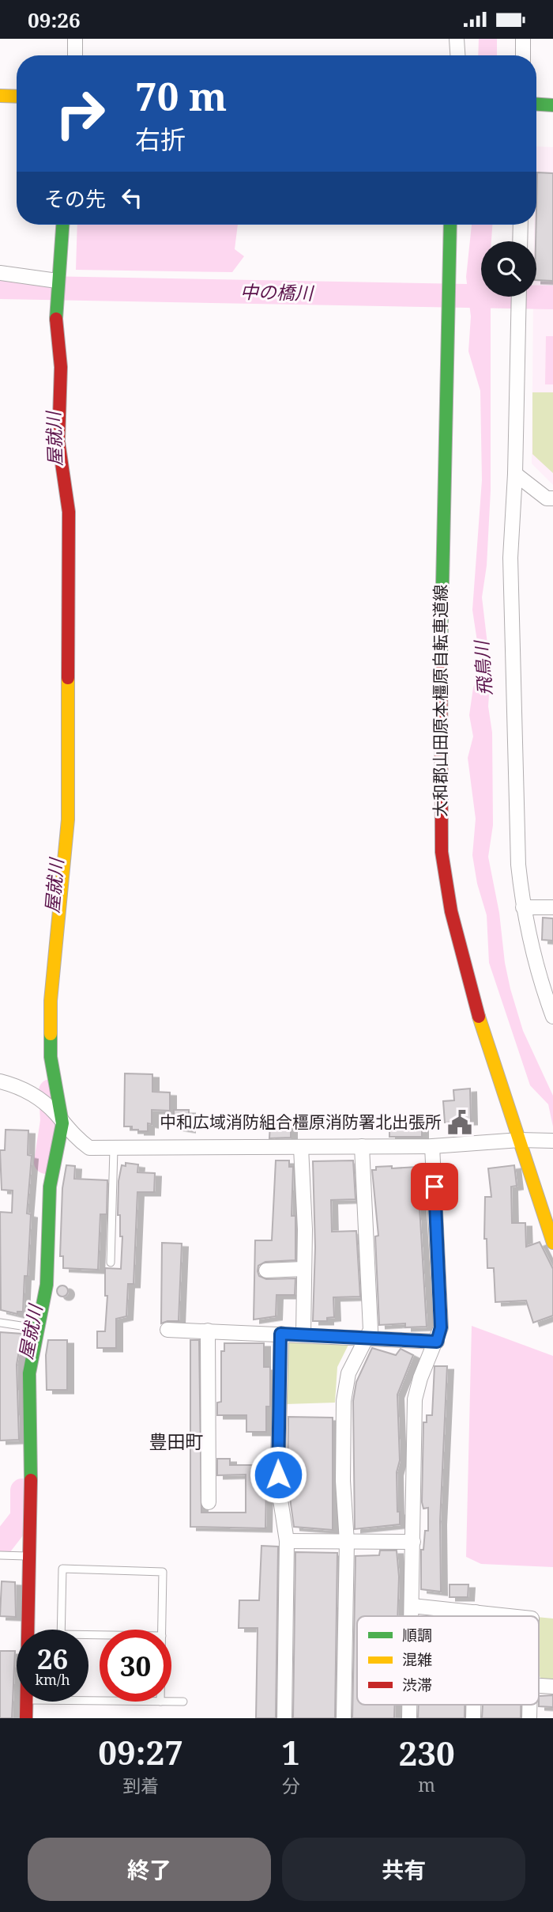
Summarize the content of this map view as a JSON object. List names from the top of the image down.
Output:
{
  "streets": {
    "street": ["大和郡山田原本橿原自転車道線"]
  },
  "districts": ["豊田町"],
  "water": ["中の橋川", "屋就川", "飛鳥川"],
  "places": {
    "public building": ["中和広域消防組合橿原消防署北出張所"]
  },
  "legend": ["順調", "混雑", "渋滞"],
  "page": {
    "status": "09:26",
    "turn": ["70 m", "右折"],
    "then": "その先",
    "speed": "26 km/h",
    "limit": "30",
    "eta": [
      "09:27",
      "到着",
      "1",
      "分",
      "230",
      "m"
    ],
    "buttons": ["終了", "共有"]
  }
}
